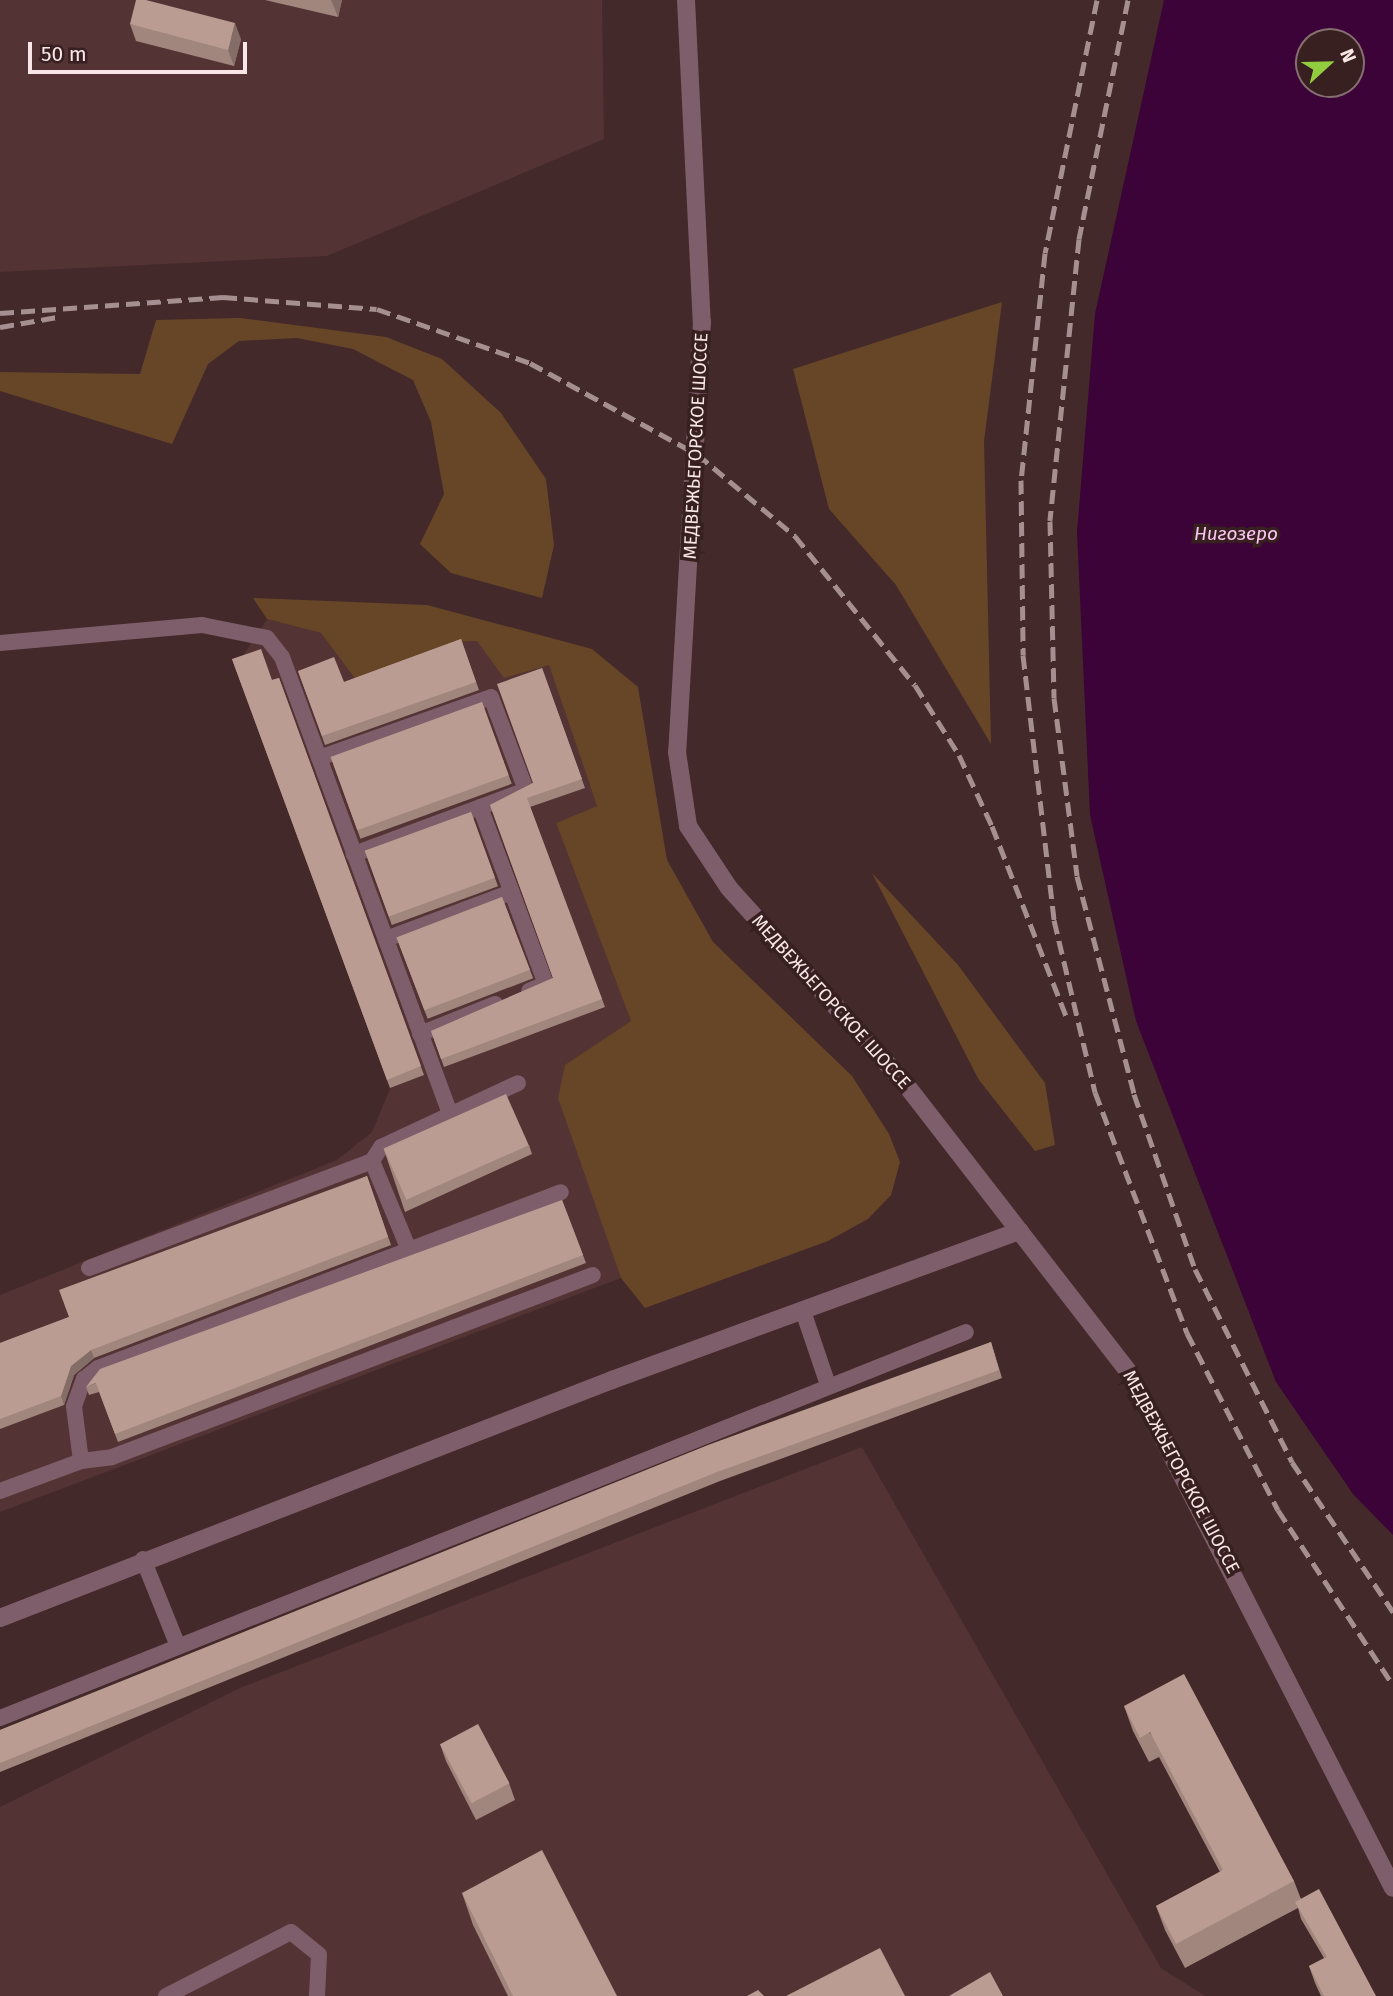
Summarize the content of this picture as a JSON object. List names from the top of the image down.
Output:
{
  "streets": {
    "street": ["МЕДВЕЖЬЕГОРСКОЕ ШОССЕ"]
  },
  "water": ["Нигозеро"],
  "scale_bar": "50 m",
  "north": "right"
}
